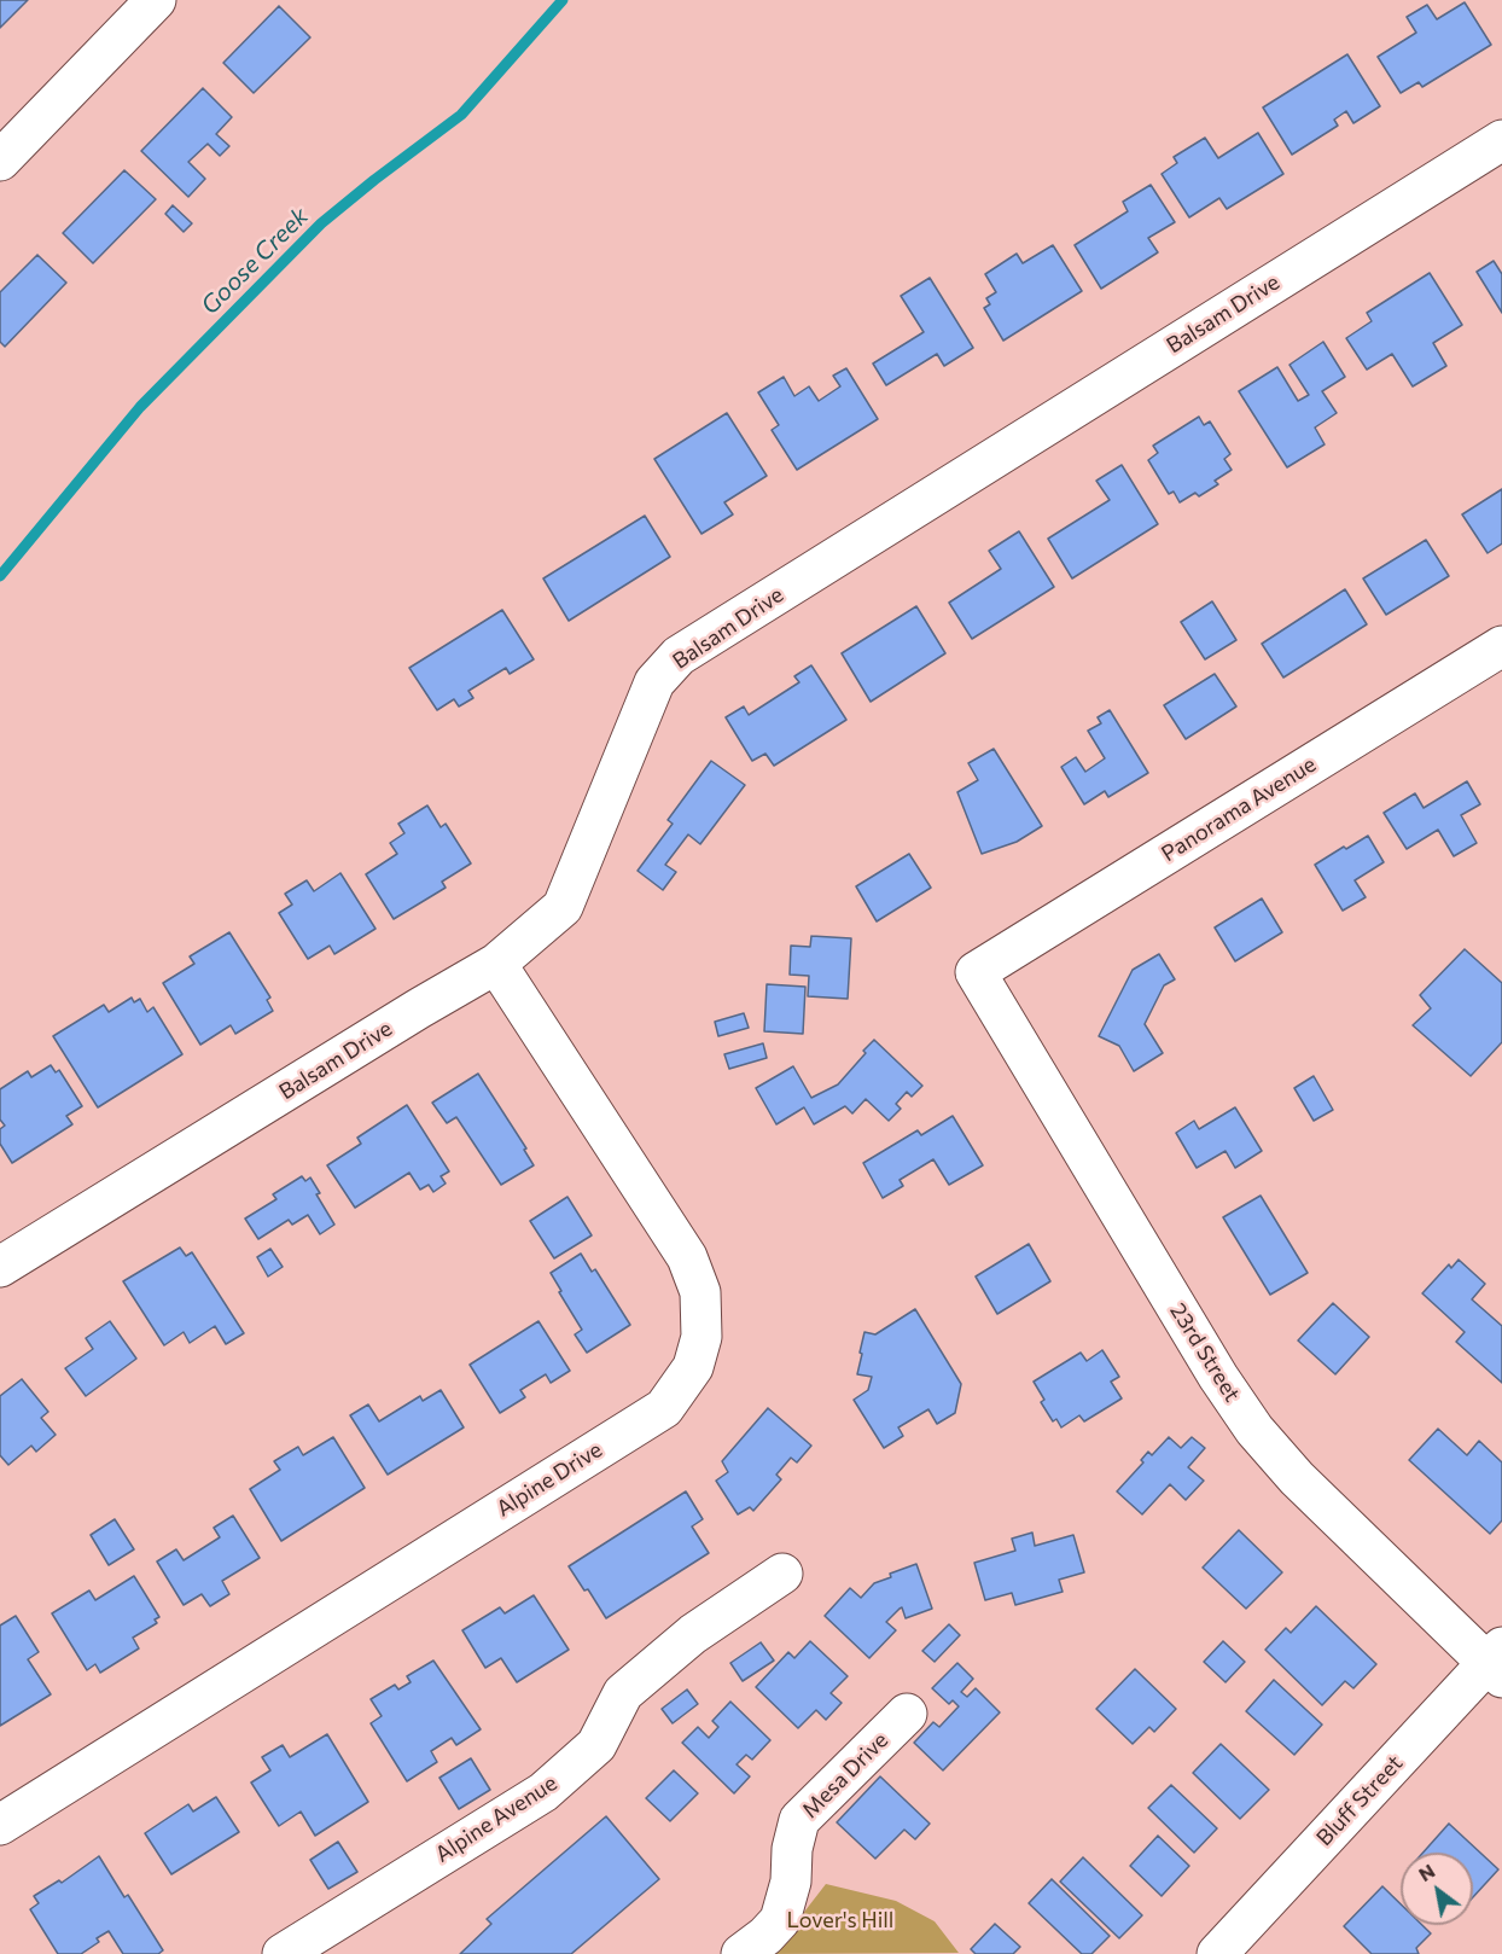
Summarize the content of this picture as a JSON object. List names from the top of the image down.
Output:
{
  "streets": {
    "street": [
      "Balsam Drive",
      "Panorama Avenue",
      "23rd Street",
      "Alpine Drive",
      "Mesa Drive",
      "Bluff Street",
      "Alpine Avenue"
    ]
  },
  "crossings": [
    ["Balsam Drive", "Alpine Drive"],
    ["Panorama Avenue", "23rd Street"],
    ["23rd Street", "Bluff Street"]
  ],
  "water": ["Goose Creek"],
  "parks": ["Lover's Hill"],
  "north": "top left"
}
